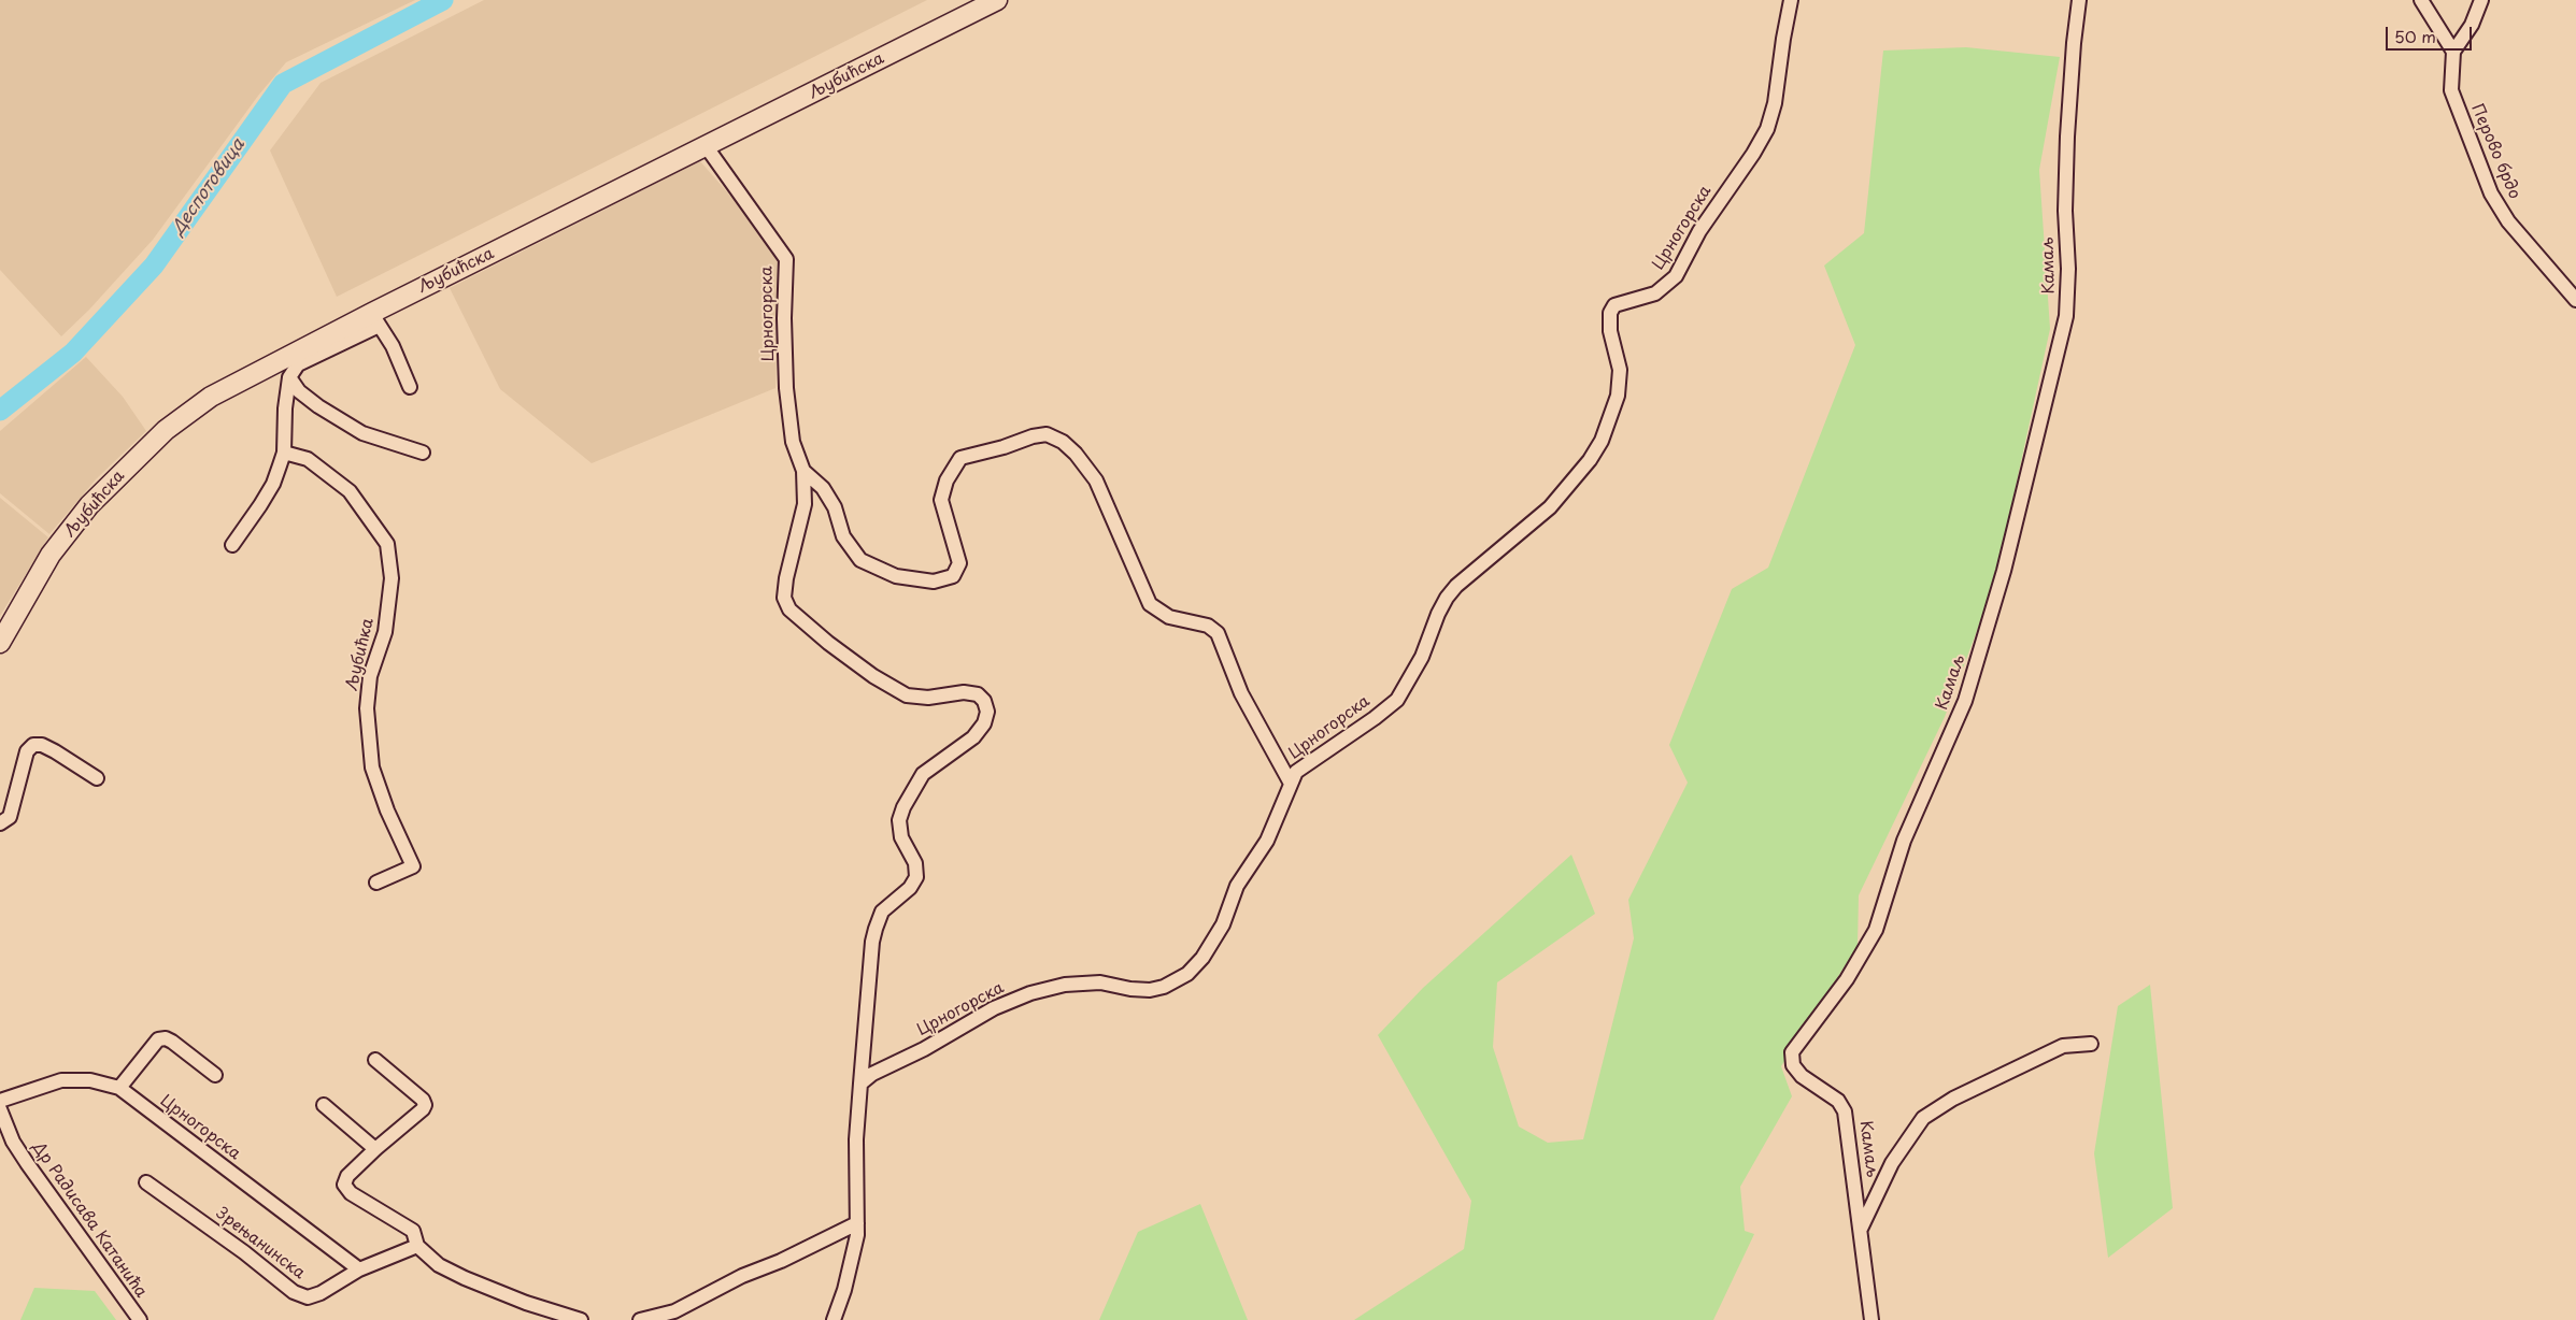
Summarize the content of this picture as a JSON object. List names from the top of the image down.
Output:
{
  "streets": {
    "street": [
      "Љубићска",
      "Перово брдо",
      "Црногорска",
      "Камаљ",
      "Љубићка",
      "Др Радисава Катанића",
      "Зрењанинска"
    ]
  },
  "crossings": [
    ["Љубићска", "Црногорска"],
    ["Црногорска", "Зрењанинска"]
  ],
  "water": ["Деспотовица"],
  "scale_bar": "50 m"
}
